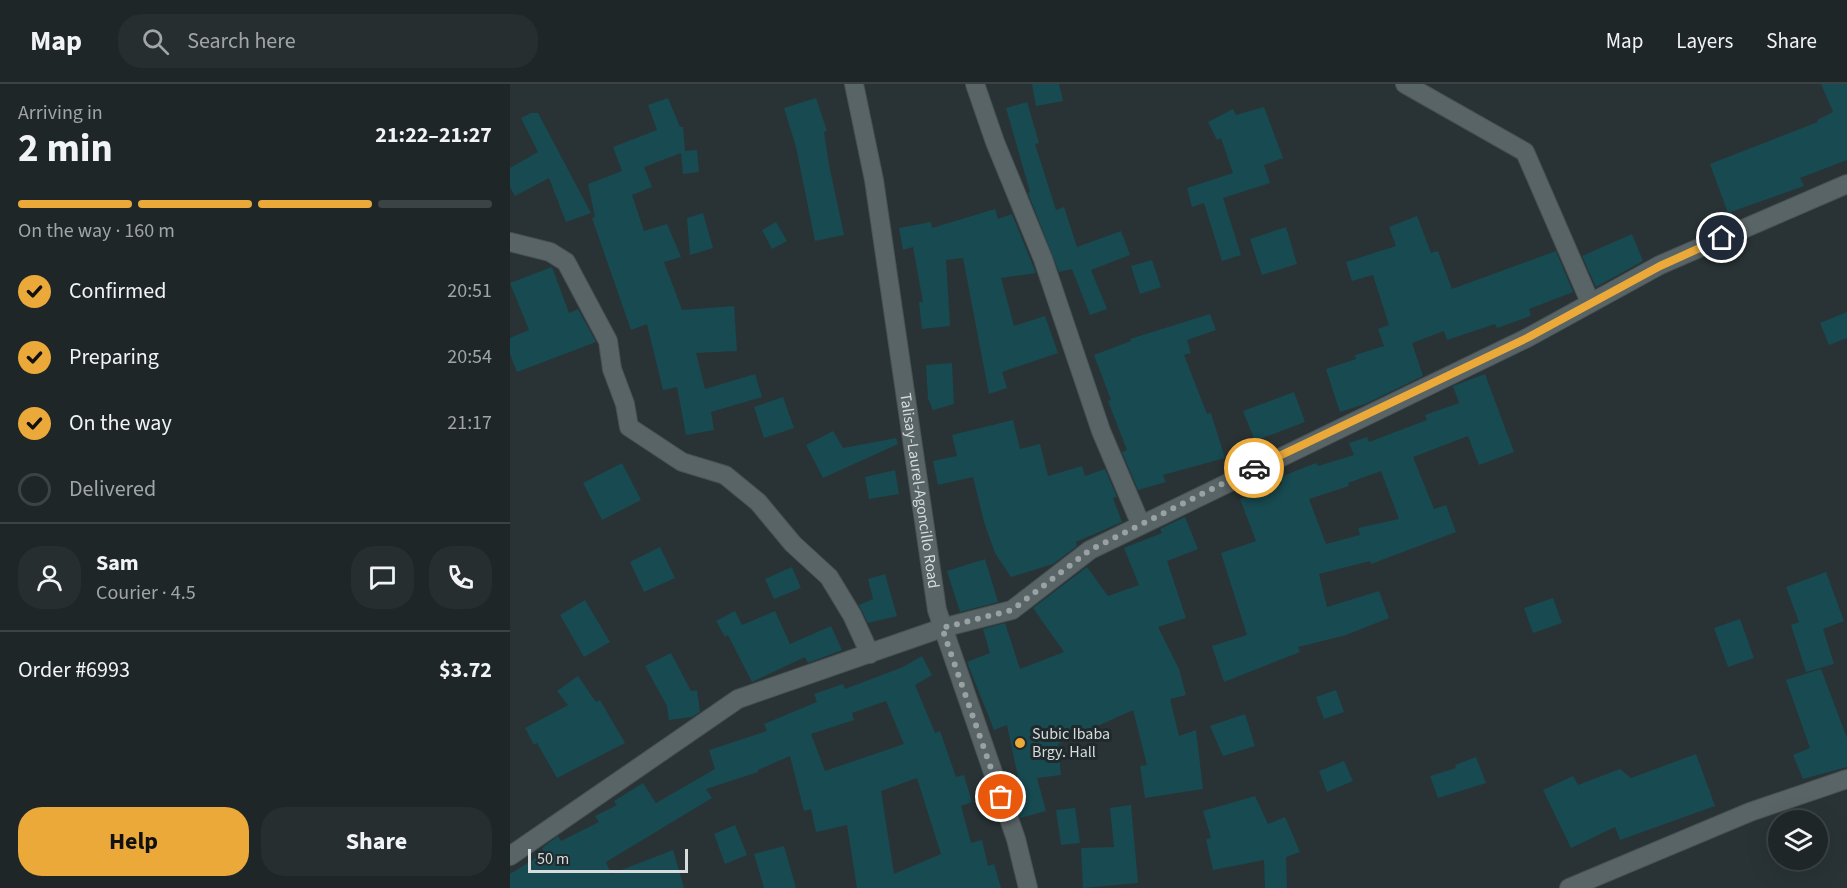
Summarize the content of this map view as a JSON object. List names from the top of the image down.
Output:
{
  "streets": {
    "street": ["Talisay-Laurel-Agoncillo Road"]
  },
  "places": ["Subic Ibaba Brgy. Hall"],
  "scale_bar": "50 m",
  "page": {
    "header": "Map",
    "search": "Search here",
    "nav": ["Map", "Layers", "Share"],
    "heading": ["2 min", "Arriving in", "21:22–21:27"],
    "panel": [
      "Sam",
      "Courier · 4.5",
      "Order #6993",
      "$3.72"
    ],
    "bar": "On the way · 160 m",
    "list": [
      ["Confirmed", "20:51"],
      ["Preparing", "20:54"],
      ["On the way", "21:17"],
      "Delivered"
    ],
    "buttons": ["Help", "Share"],
    "scale": "50 m"
  }
}
